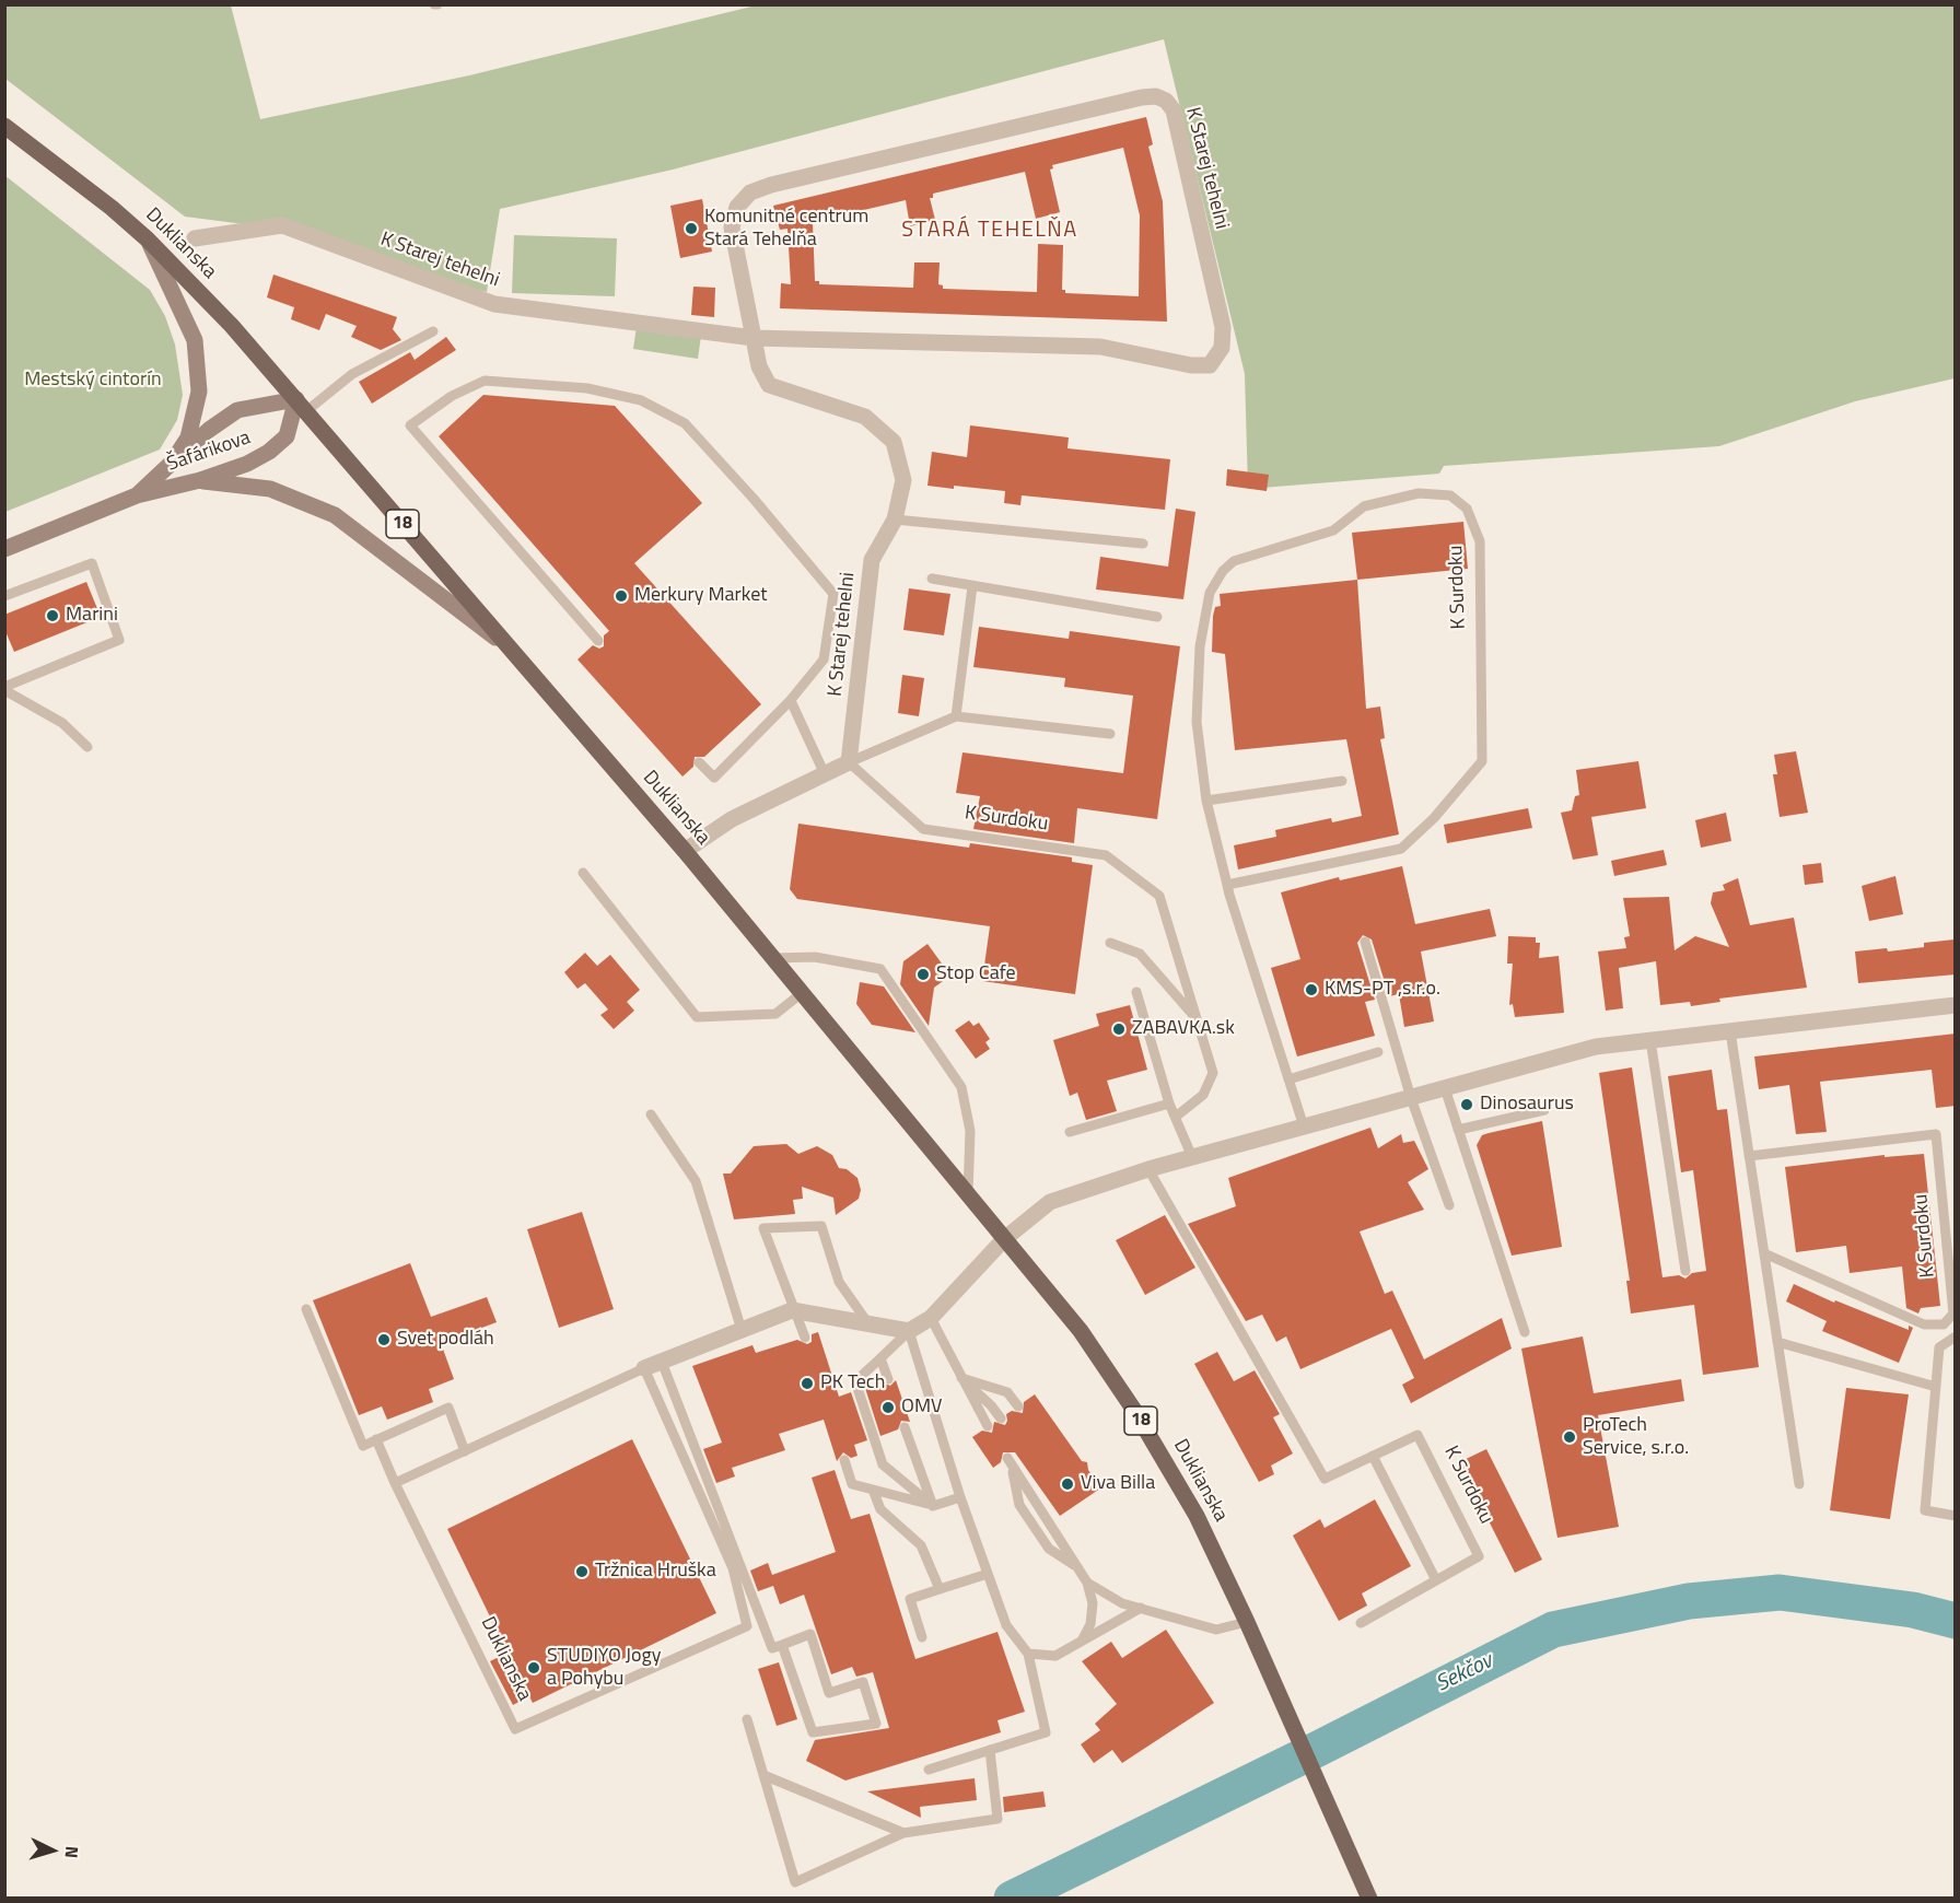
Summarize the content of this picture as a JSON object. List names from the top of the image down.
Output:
{
  "streets": {
    "main road": ["Duklianska", "18"],
    "street": ["K Starej tehelni", "Šafárikova"],
    "lane": ["K Surdoku"]
  },
  "crossings": [
    ["K Starej tehelni", "K Surdoku"],
    ["Duklianska", "Šafárikova"]
  ],
  "districts": ["STARÁ TEHELŇA"],
  "water": ["Sekčov"],
  "parks": ["Mestský cintorín"],
  "places": [
    "Komunitné centrum Stará Tehelňa",
    "Merkury Market",
    "Marini",
    "Stop Cafe",
    "KMS-PT ,s.r.o.",
    "ZABAVKA.sk",
    "Dinosaurus",
    "Svet podláh",
    "PK Tech",
    "OMV",
    "ProTech Service, s.r.o.",
    "Viva Billa",
    "Tržnica Hruška",
    "STUDIYO Jogy a Pohybu"
  ],
  "north": "right"
}
